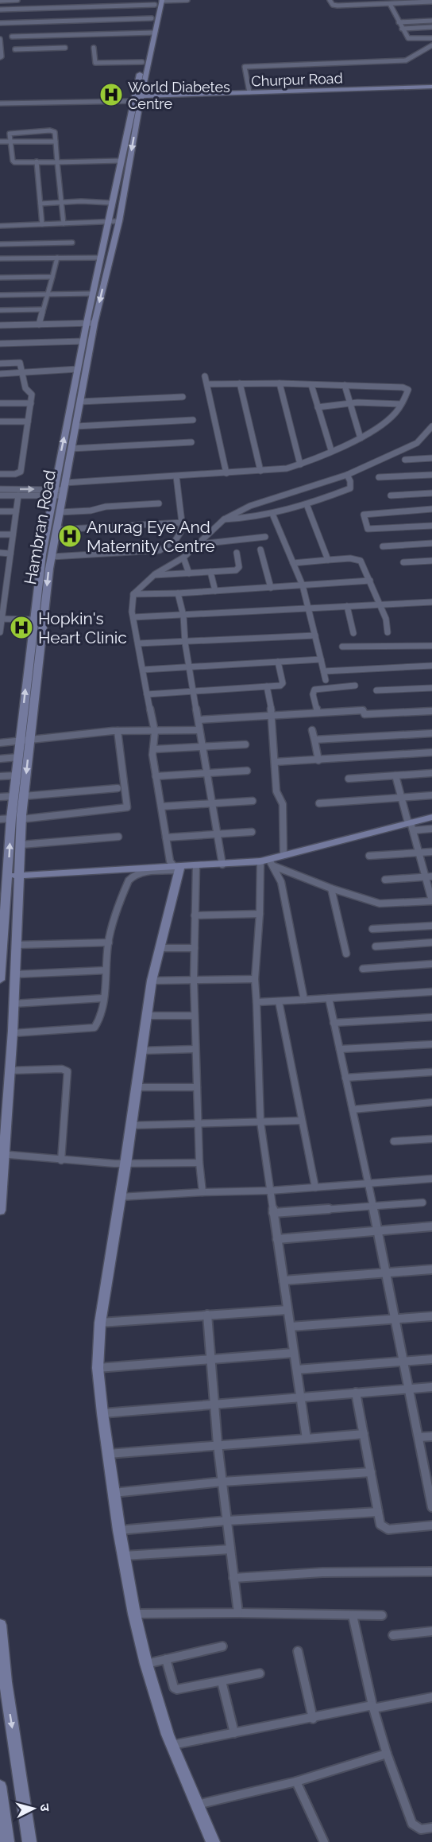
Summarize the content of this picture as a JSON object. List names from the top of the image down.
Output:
{
  "streets": {
    "main road": ["Churpur Road", "Hambran Road"]
  },
  "crossings": [
    ["Churpur Road", "Hambran Road"]
  ],
  "places": {
    "hospital": ["World Diabetes Centre", "Anurag Eye And Maternity Centre", "Hopkin's Heart Clinic"]
  },
  "north": "right"
}
